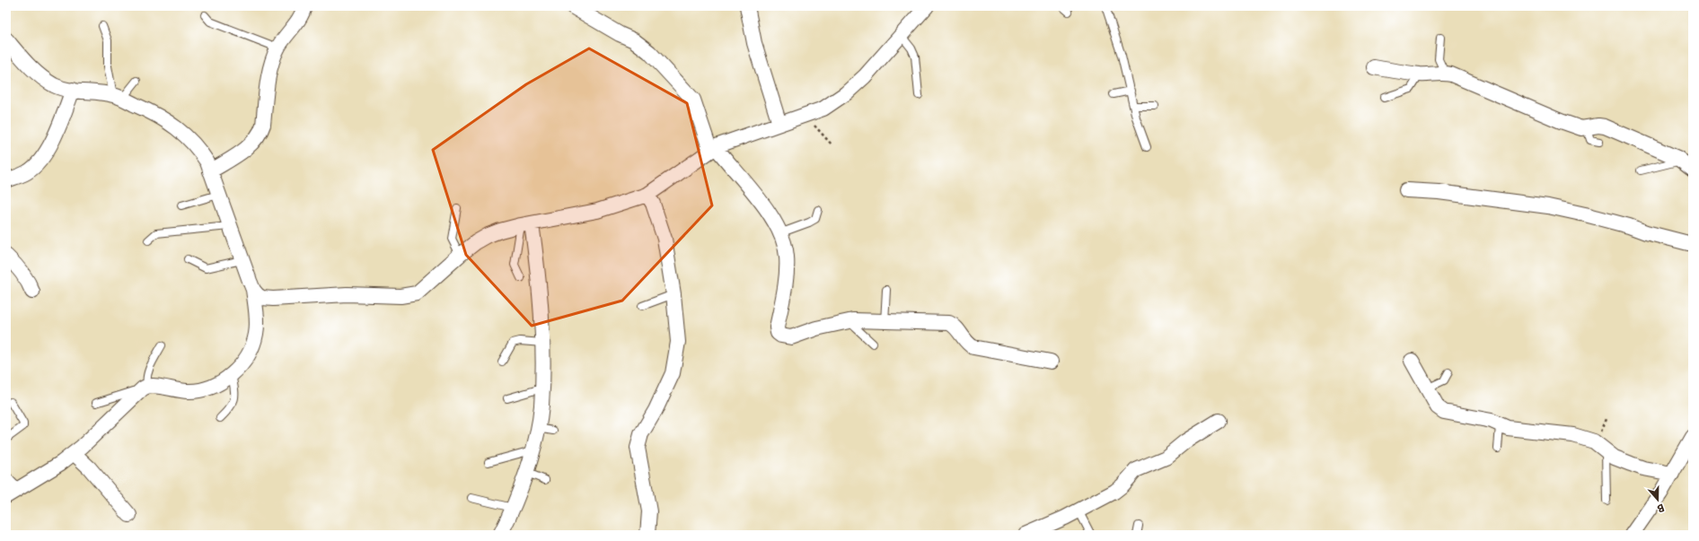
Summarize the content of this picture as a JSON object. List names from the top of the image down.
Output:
{
  "north": "bottom"
}
